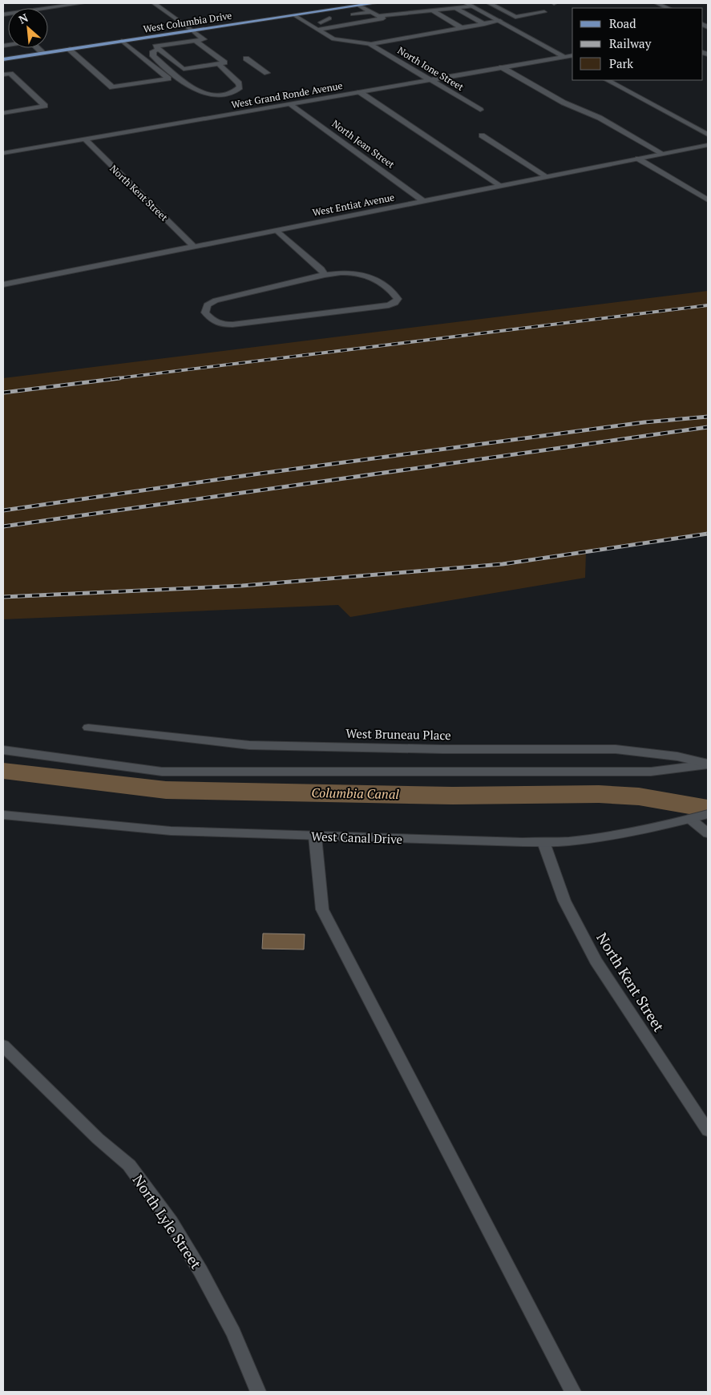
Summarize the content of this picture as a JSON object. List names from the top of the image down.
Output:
{
  "streets": {
    "main road": ["West Columbia Drive"],
    "street": [
      "North Ione Street",
      "West Grand Ronde Avenue",
      "North Jean Street",
      "North Kent Street",
      "West Entiat Avenue",
      "West Bruneau Place",
      "West Canal Drive",
      "North Lyle Street"
    ]
  },
  "crossings": [
    ["North Ione Street", "West Grand Ronde Avenue"],
    ["West Grand Ronde Avenue", "North Jean Street"],
    ["West Grand Ronde Avenue", "North Kent Street"],
    ["North Jean Street", "West Entiat Avenue"],
    ["North Kent Street", "West Entiat Avenue"],
    ["North Kent Street", "West Canal Drive"]
  ],
  "water": ["Columbia Canal"],
  "legend": ["Road", "Railway", "Park"],
  "north": "top left"
}
